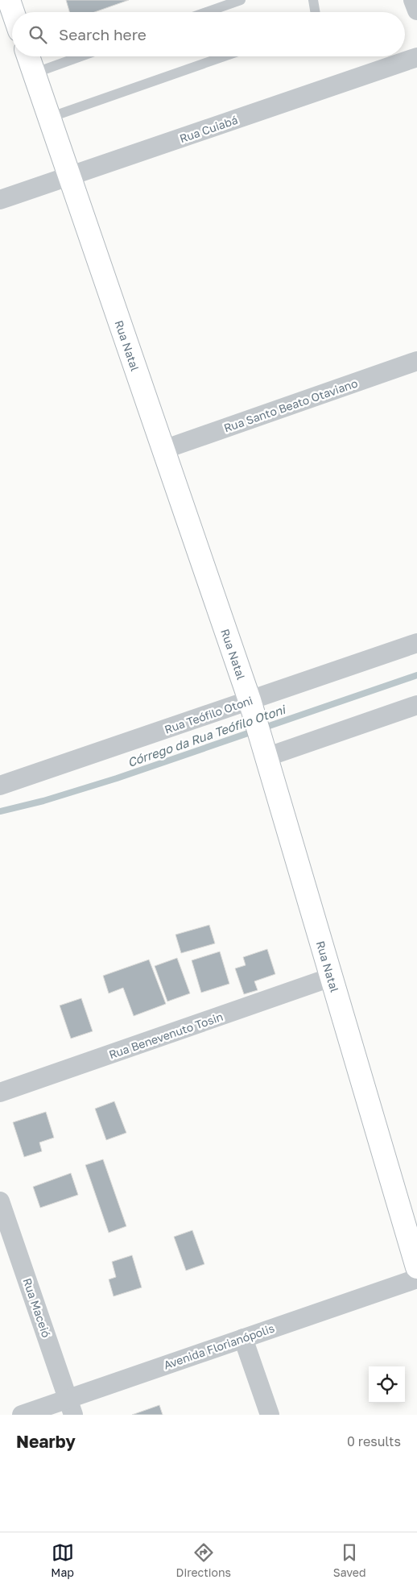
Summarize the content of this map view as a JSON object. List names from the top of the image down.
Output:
{
  "streets": {
    "street": [
      "Rua Cuiabá",
      "Rua Natal",
      "Rua Santo Beato Otaviano",
      "Rua Teófilo Otoni",
      "Rua Benevenuto Tosin",
      "Rua Maceió",
      "Avenida Florianópolis"
    ]
  },
  "crossings": [
    ["Rua Cuiabá", "Rua Natal"],
    ["Rua Natal", "Rua Santo Beato Otaviano"],
    ["Rua Natal", "Rua Teófilo Otoni"],
    ["Rua Natal", "Rua Benevenuto Tosin"],
    ["Rua Maceió", "Avenida Florianópolis"]
  ],
  "water": ["Córrego da Rua Teófilo Otoni"],
  "page": {
    "search": "Search here",
    "heading": ["Nearby", "0 results"],
    "nav": ["Map", "Directions", "Saved"]
  }
}
